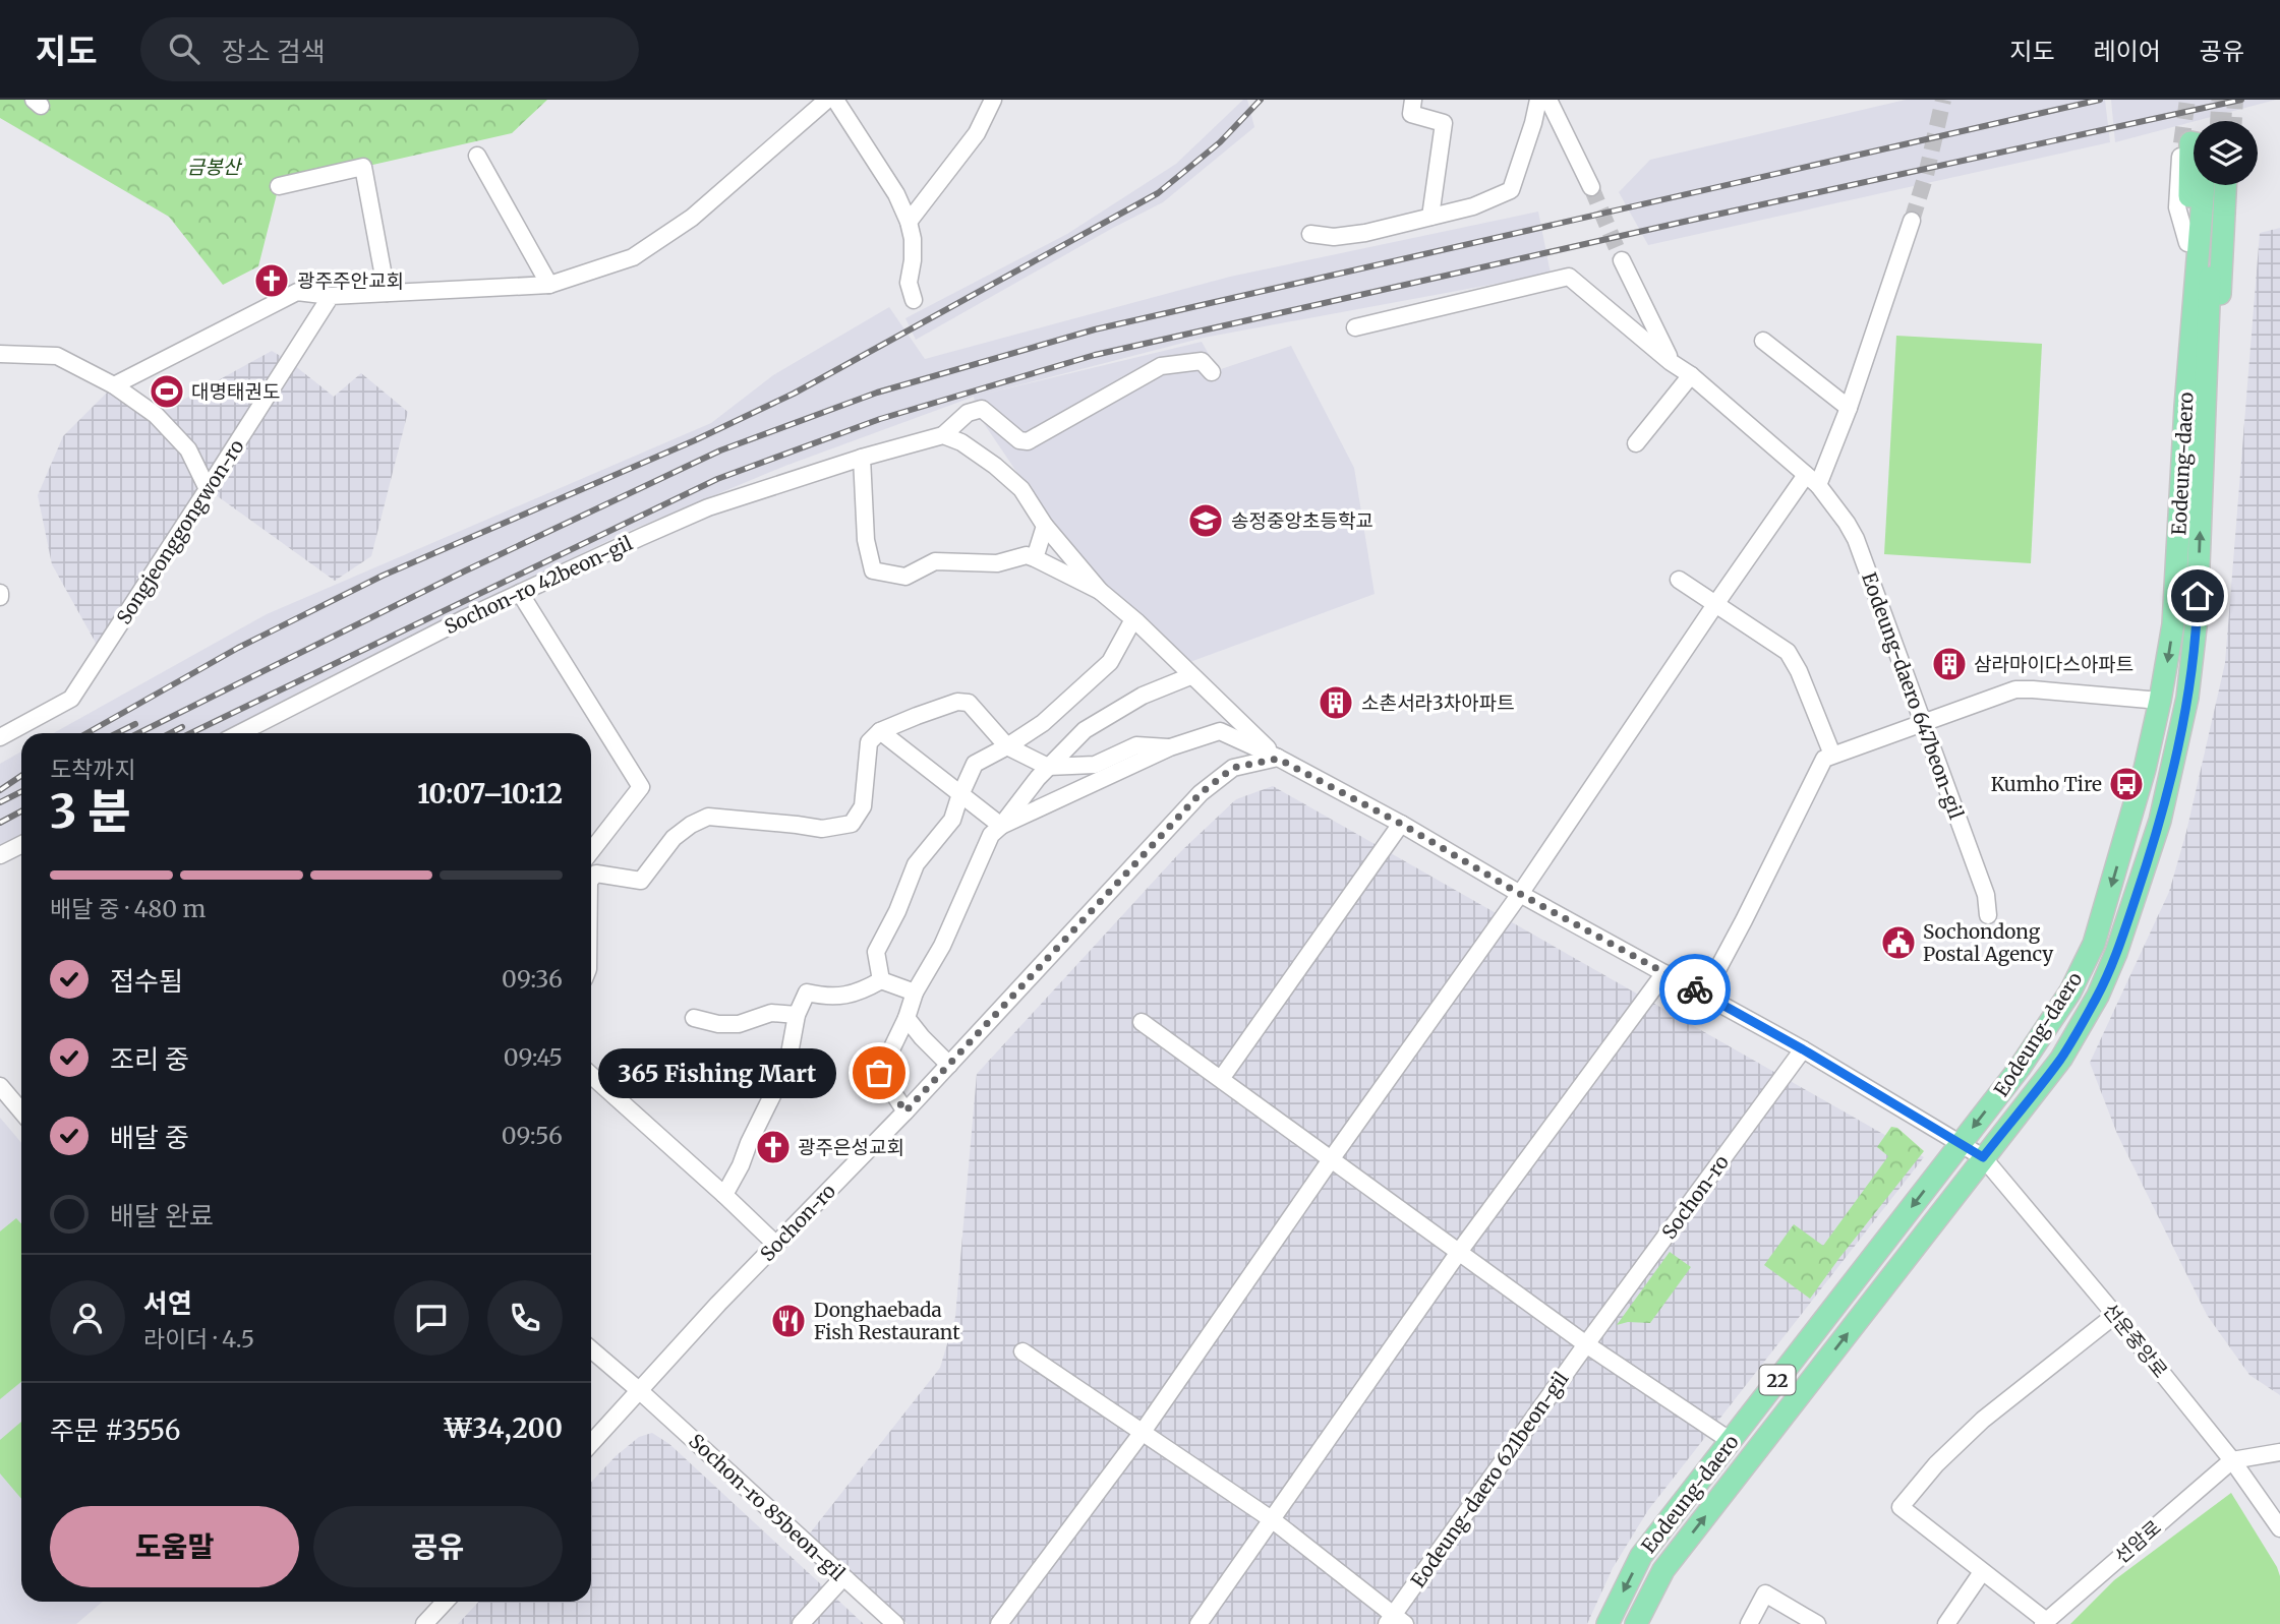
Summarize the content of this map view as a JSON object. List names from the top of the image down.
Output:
{
  "streets": {
    "main road": ["Eodeung-daero", "22"],
    "street": [
      "Songjeonggongwon-ro",
      "Sochon-ro 42beon-gil",
      "Eodeung-daero 647beon-gil",
      "Sochon-ro",
      "선운중앙로",
      "Eodeung-daero 621beon-gil",
      "Sochon-ro 85beon-gil",
      "선암로"
    ]
  },
  "crossings": [
    ["Eodeung-daero", "선운중앙로"],
    ["Sochon-ro", "Eodeung-daero 621beon-gil"],
    ["Sochon-ro", "Sochon-ro 85beon-gil"],
    ["선운중앙로", "선암로"]
  ],
  "parks": ["금봉산"],
  "places": {
    "church": ["광주주안교회", "광주은성교회"],
    "sports": ["대명태권도"],
    "school or university": ["송정중앙초등학교"],
    "building": ["삼라마이다스아파트", "소촌서라3차아파트"],
    "bus stop": ["Kumho Tire"],
    "public building": ["Sochondong Postal Agency"],
    "other": ["365 Fishing Mart"],
    "restaurant": ["Donghaebada Fish Restaurant"]
  },
  "page": {
    "header": "지도",
    "search": "장소 검색",
    "nav": ["지도", "레이어", "공유"],
    "heading": ["3 분", "도착까지", "10:07–10:12"],
    "panel": [
      "서연",
      "라이더 · 4.5",
      "주문 #3556",
      "₩34,200"
    ],
    "bar": "배달 중 · 480 m",
    "list": [
      ["접수됨", "09:36"],
      ["조리 중", "09:45"],
      ["배달 중", "09:56"],
      "배달 완료"
    ],
    "bubble": "365 Fishing Mart",
    "buttons": ["도움말", "공유"]
  }
}
